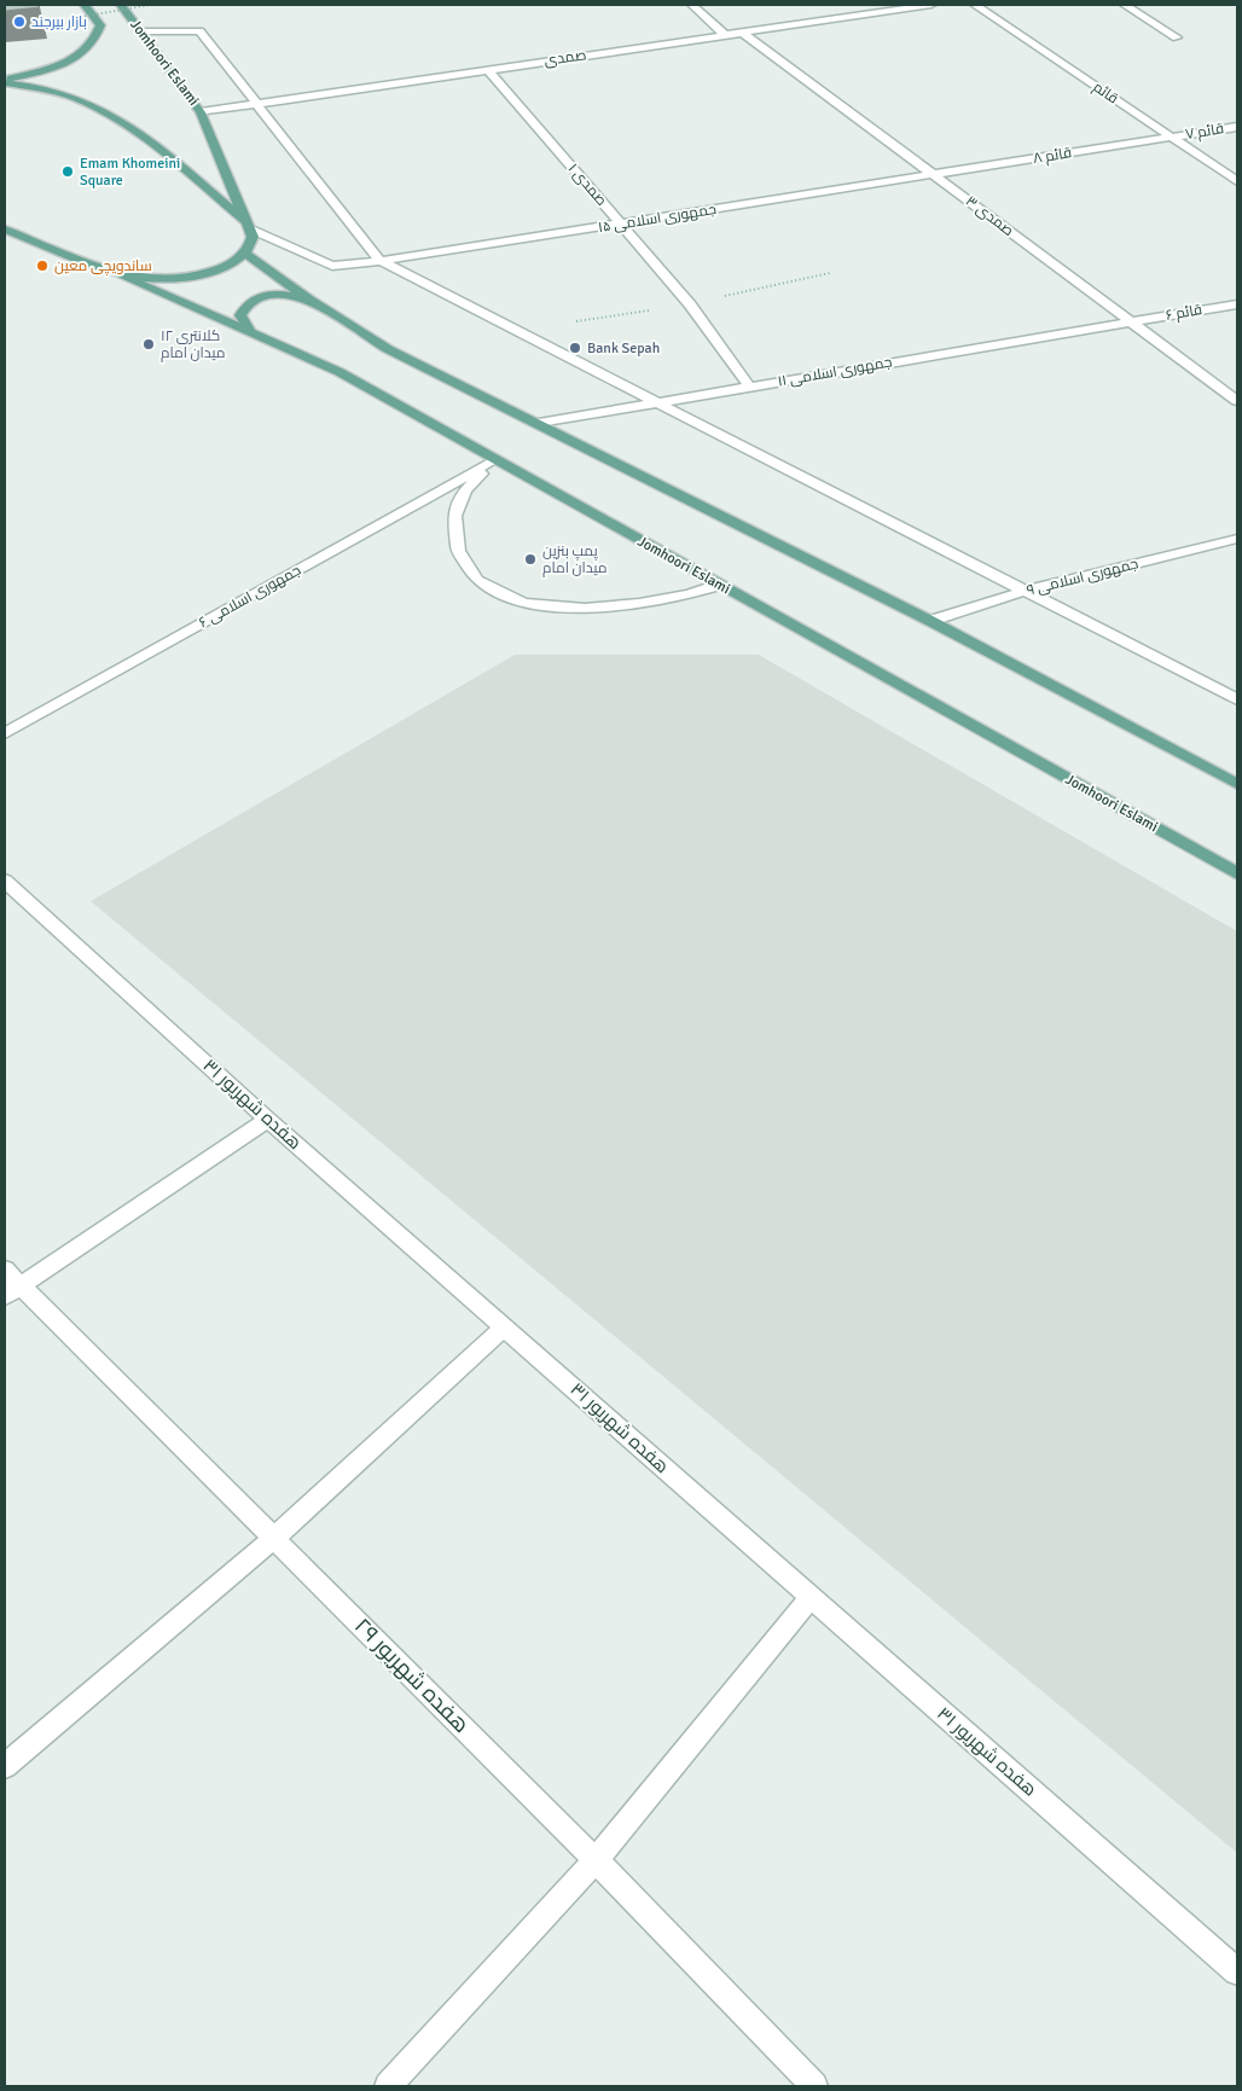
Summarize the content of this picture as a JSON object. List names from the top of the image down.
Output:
{
  "streets": {
    "main road": ["Jomhoori Eslami"],
    "street": [
      "صمدی",
      "قائم",
      "قائم ۷",
      "قائم ۸",
      "صمدی ۱",
      "صمدی ۳",
      "جمهوری اسلامی ۱۵",
      "قائم ۶",
      "جمهوری اسلامی ۱۱",
      "جمهوری اسلامی ۹",
      "جمهوری اسلامی ۶",
      "هفده شهریور ۳۱",
      "هفده شهریور ۲۹"
    ]
  },
  "crossings": [
    ["صمدی", "Jomhoori Eslami"],
    ["صمدی", "صمدی ۱"],
    ["صمدی", "صمدی ۳"],
    ["Jomhoori Eslami", "جمهوری اسلامی ۱۵"],
    ["Jomhoori Eslami", "جمهوری اسلامی ۶"],
    ["قائم", "قائم ۷"],
    ["قائم", "قائم ۸"],
    ["قائم ۷", "قائم ۸"],
    ["قائم ۸", "صمدی ۳"],
    ["قائم ۸", "جمهوری اسلامی ۱۵"],
    ["صمدی ۱", "جمهوری اسلامی ۱۵"],
    ["صمدی ۱", "جمهوری اسلامی ۱۱"],
    ["صمدی ۳", "جمهوری اسلامی ۱۵"],
    ["صمدی ۳", "قائم ۶"],
    ["صمدی ۳", "جمهوری اسلامی ۱۱"],
    ["قائم ۶", "جمهوری اسلامی ۱۱"]
  ],
  "places": [
    "بازار بیرجند",
    "Emam Khomeini Square",
    "ساندویچی معین",
    "کلانتری ۱۲ میدان امام",
    "Bank Sepah",
    "پمپ بنزین میدان امام"
  ]
}
